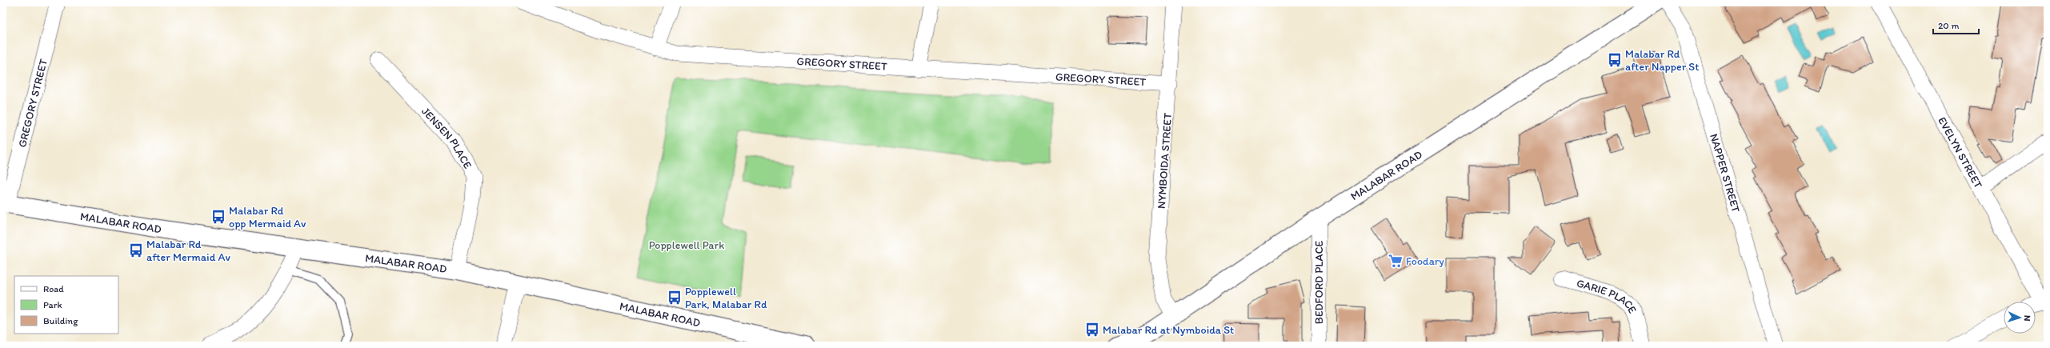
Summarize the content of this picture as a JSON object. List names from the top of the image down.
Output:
{
  "streets": {
    "main road": ["MALABAR ROAD"],
    "street": [
      "GREGORY STREET",
      "JENSEN PLACE",
      "EVELYN STREET",
      "NYMBOIDA STREET",
      "NAPPER STREET",
      "BEDFORD PLACE",
      "GARIE PLACE"
    ]
  },
  "crossings": [
    ["GREGORY STREET", "NYMBOIDA STREET"],
    ["GREGORY STREET", "MALABAR ROAD"],
    ["JENSEN PLACE", "MALABAR ROAD"],
    ["NYMBOIDA STREET", "MALABAR ROAD"],
    ["MALABAR ROAD", "BEDFORD PLACE"]
  ],
  "parks": ["Popplewell Park"],
  "places": {
    "bus stop": [
      "Malabar Rd after Napper St",
      "Malabar Rd opp Mermaid Av",
      "Malabar Rd after Mermaid Av",
      "Popplewell Park, Malabar Rd",
      "Malabar Rd at Nymboida St"
    ],
    "supermarket": ["Foodary"]
  },
  "legend": ["Road", "Park", "Building"],
  "scale_bar": "20 m",
  "north": "right"
}
